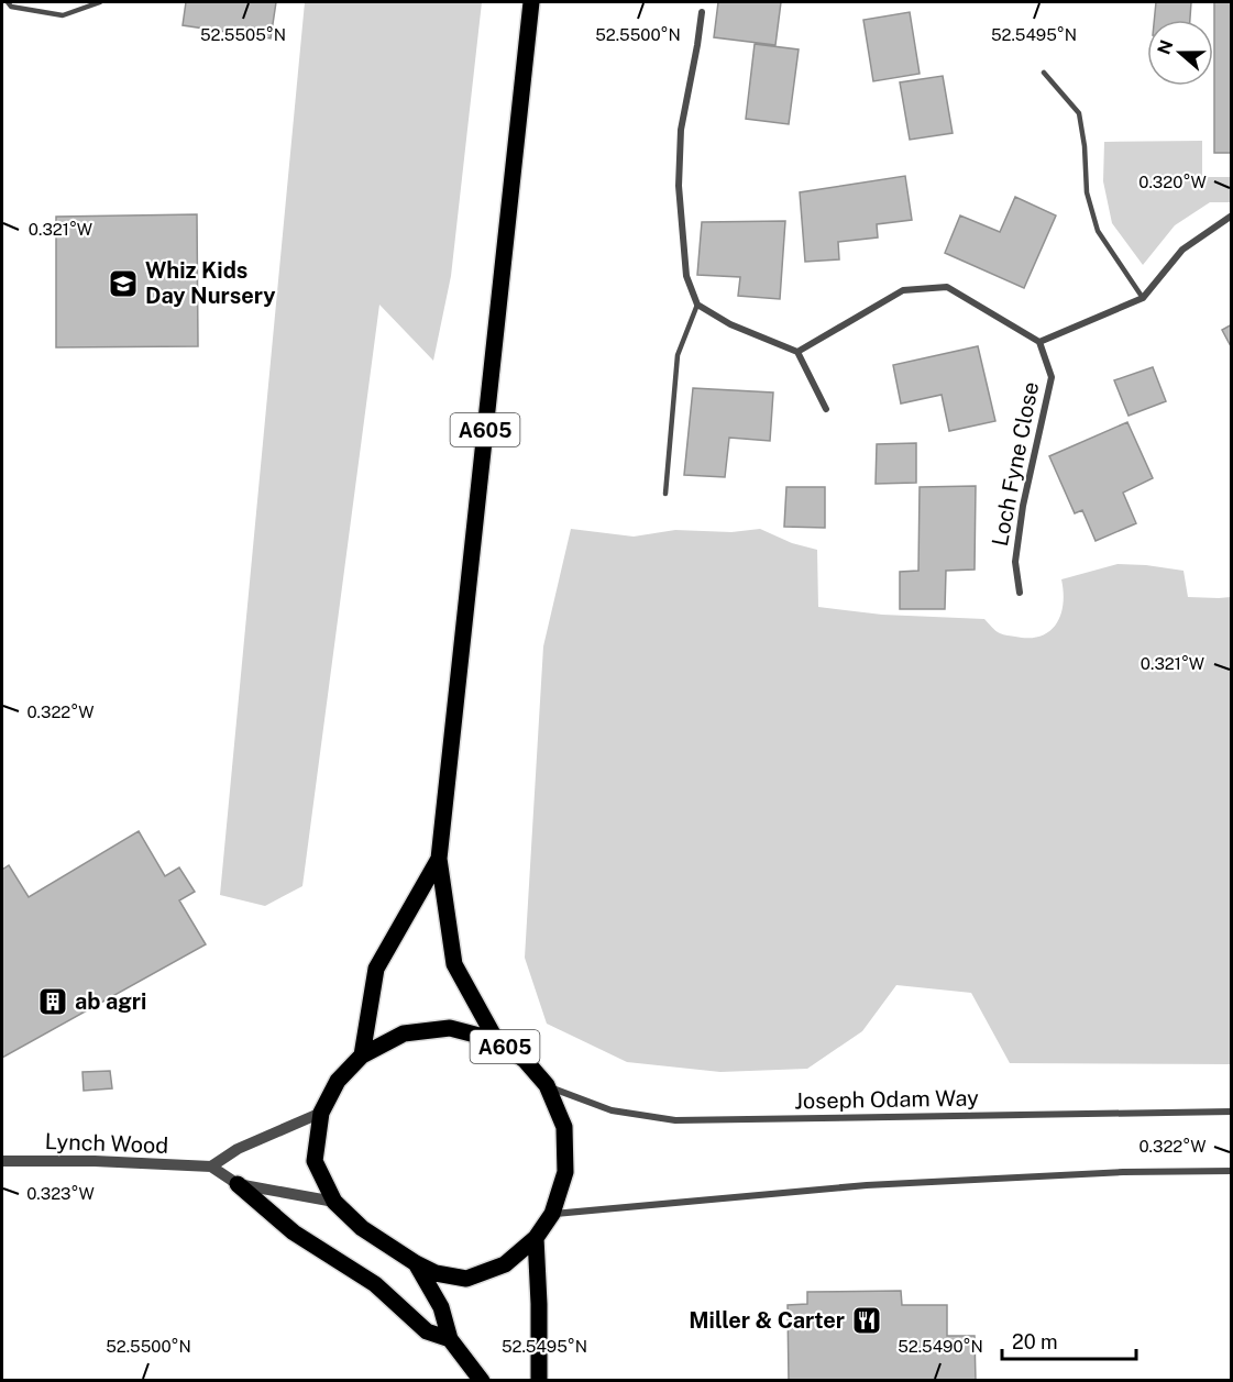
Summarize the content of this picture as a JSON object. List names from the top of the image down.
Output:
{
  "streets": {
    "main road": ["A605"],
    "street": ["Loch Fyne Close", "Joseph Odam Way", "Lynch Wood"]
  },
  "crossings": [
    ["A605", "Joseph Odam Way"]
  ],
  "places": {
    "school or university": ["Whiz Kids Day Nursery"],
    "building": ["ab agri"],
    "restaurant": ["Miller & Carter"]
  },
  "scale_bar": "20 m",
  "north": "left",
  "coordinates": [
    "52.5505°N",
    "52.5500°N",
    "52.5495°N",
    "0.320°W",
    "0.321°W",
    "0.322°W",
    "0.323°W",
    "52.5490°N"
  ]
}
